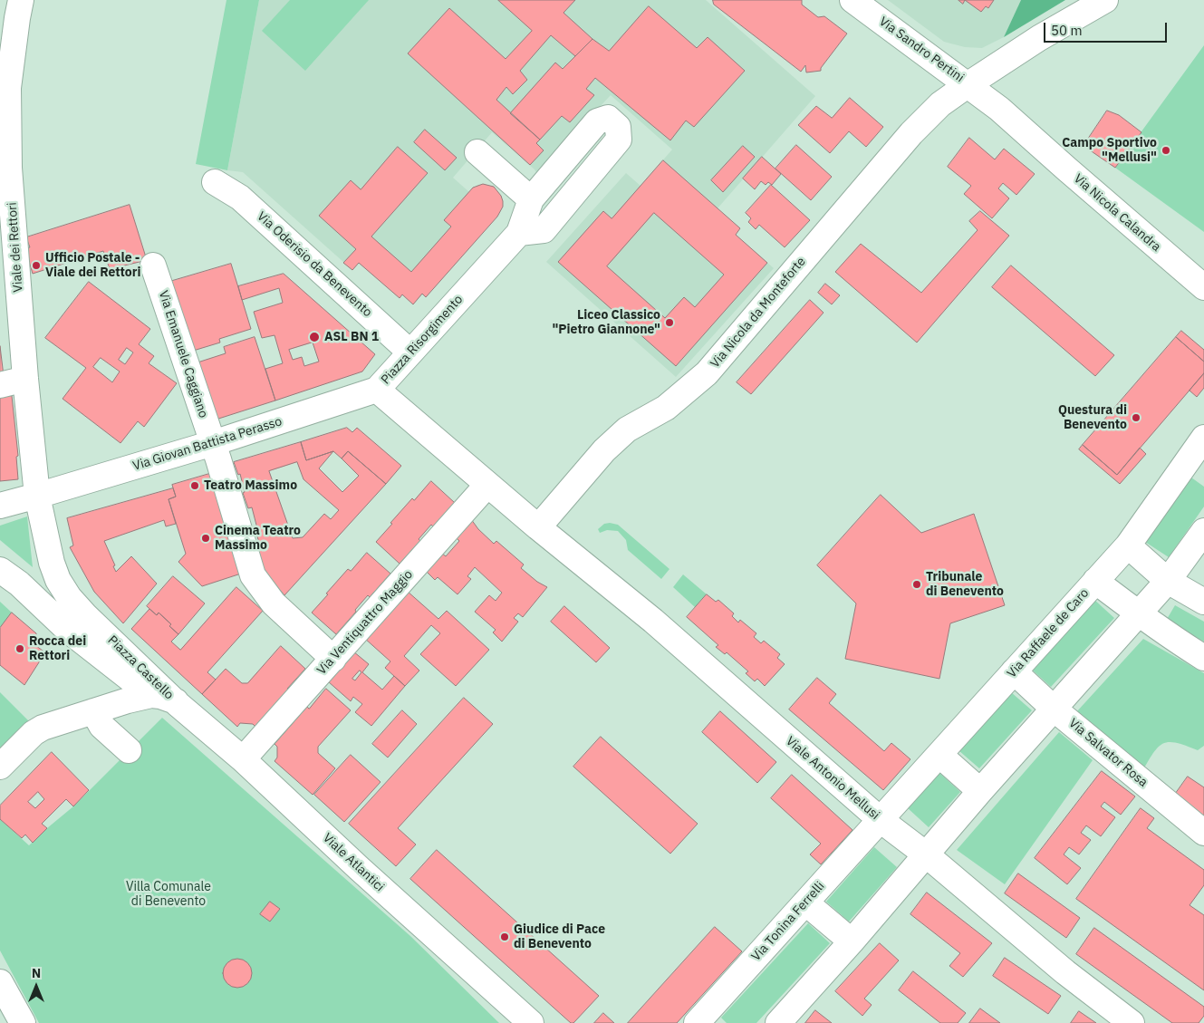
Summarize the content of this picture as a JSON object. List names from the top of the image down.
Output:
{
  "streets": {
    "street": [
      "Via Sandro Pertini",
      "Via Nicola Calandra",
      "Viale dei Rettori",
      "Via Oderisio da Benevento",
      "Via Nicola da Monteforte",
      "Piazza Risorgimento",
      "Via Emanuele Caggiano",
      "Via Giovan Battista Perasso",
      "Via Ventiquattro Maggio",
      "Via Raffaele de Caro",
      "Piazza Castello",
      "Via Salvator Rosa",
      "Viale Antonio Mellusi",
      "Viale Atlantici",
      "Via Tonina Ferrelli"
    ]
  },
  "crossings": [
    ["Via Sandro Pertini", "Via Nicola Calandra"],
    ["Via Sandro Pertini", "Via Nicola da Monteforte"],
    ["Via Nicola Calandra", "Via Nicola da Monteforte"],
    ["Viale dei Rettori", "Via Giovan Battista Perasso"],
    ["Viale dei Rettori", "Piazza Castello"],
    ["Via Oderisio da Benevento", "Piazza Risorgimento"],
    ["Via Nicola da Monteforte", "Piazza Risorgimento"],
    ["Via Nicola da Monteforte", "Viale Antonio Mellusi"],
    ["Piazza Risorgimento", "Via Giovan Battista Perasso"],
    ["Piazza Risorgimento", "Via Ventiquattro Maggio"],
    ["Piazza Risorgimento", "Viale Antonio Mellusi"],
    ["Via Emanuele Caggiano", "Via Giovan Battista Perasso"],
    ["Via Emanuele Caggiano", "Via Ventiquattro Maggio"],
    ["Via Giovan Battista Perasso", "Piazza Castello"],
    ["Via Ventiquattro Maggio", "Viale Atlantici"],
    ["Via Raffaele de Caro", "Via Salvator Rosa"],
    ["Via Raffaele de Caro", "Viale Antonio Mellusi"],
    ["Via Raffaele de Caro", "Via Tonina Ferrelli"],
    ["Piazza Castello", "Viale Atlantici"],
    ["Viale Antonio Mellusi", "Via Tonina Ferrelli"]
  ],
  "parks": ["Villa Comunale di Benevento"],
  "places": [
    "Campo Sportivo \"Mellusi\"",
    "Ufficio Postale - Viale dei Rettori",
    "Liceo Classico \"Pietro Giannone\"",
    "ASL BN 1",
    "Questura di Benevento",
    "Teatro Massimo",
    "Cinema Teatro Massimo",
    "Tribunale di Benevento",
    "Rocca dei Rettori",
    "Giudice di Pace di Benevento"
  ],
  "scale_bar": "50 m",
  "north": "top"
}
